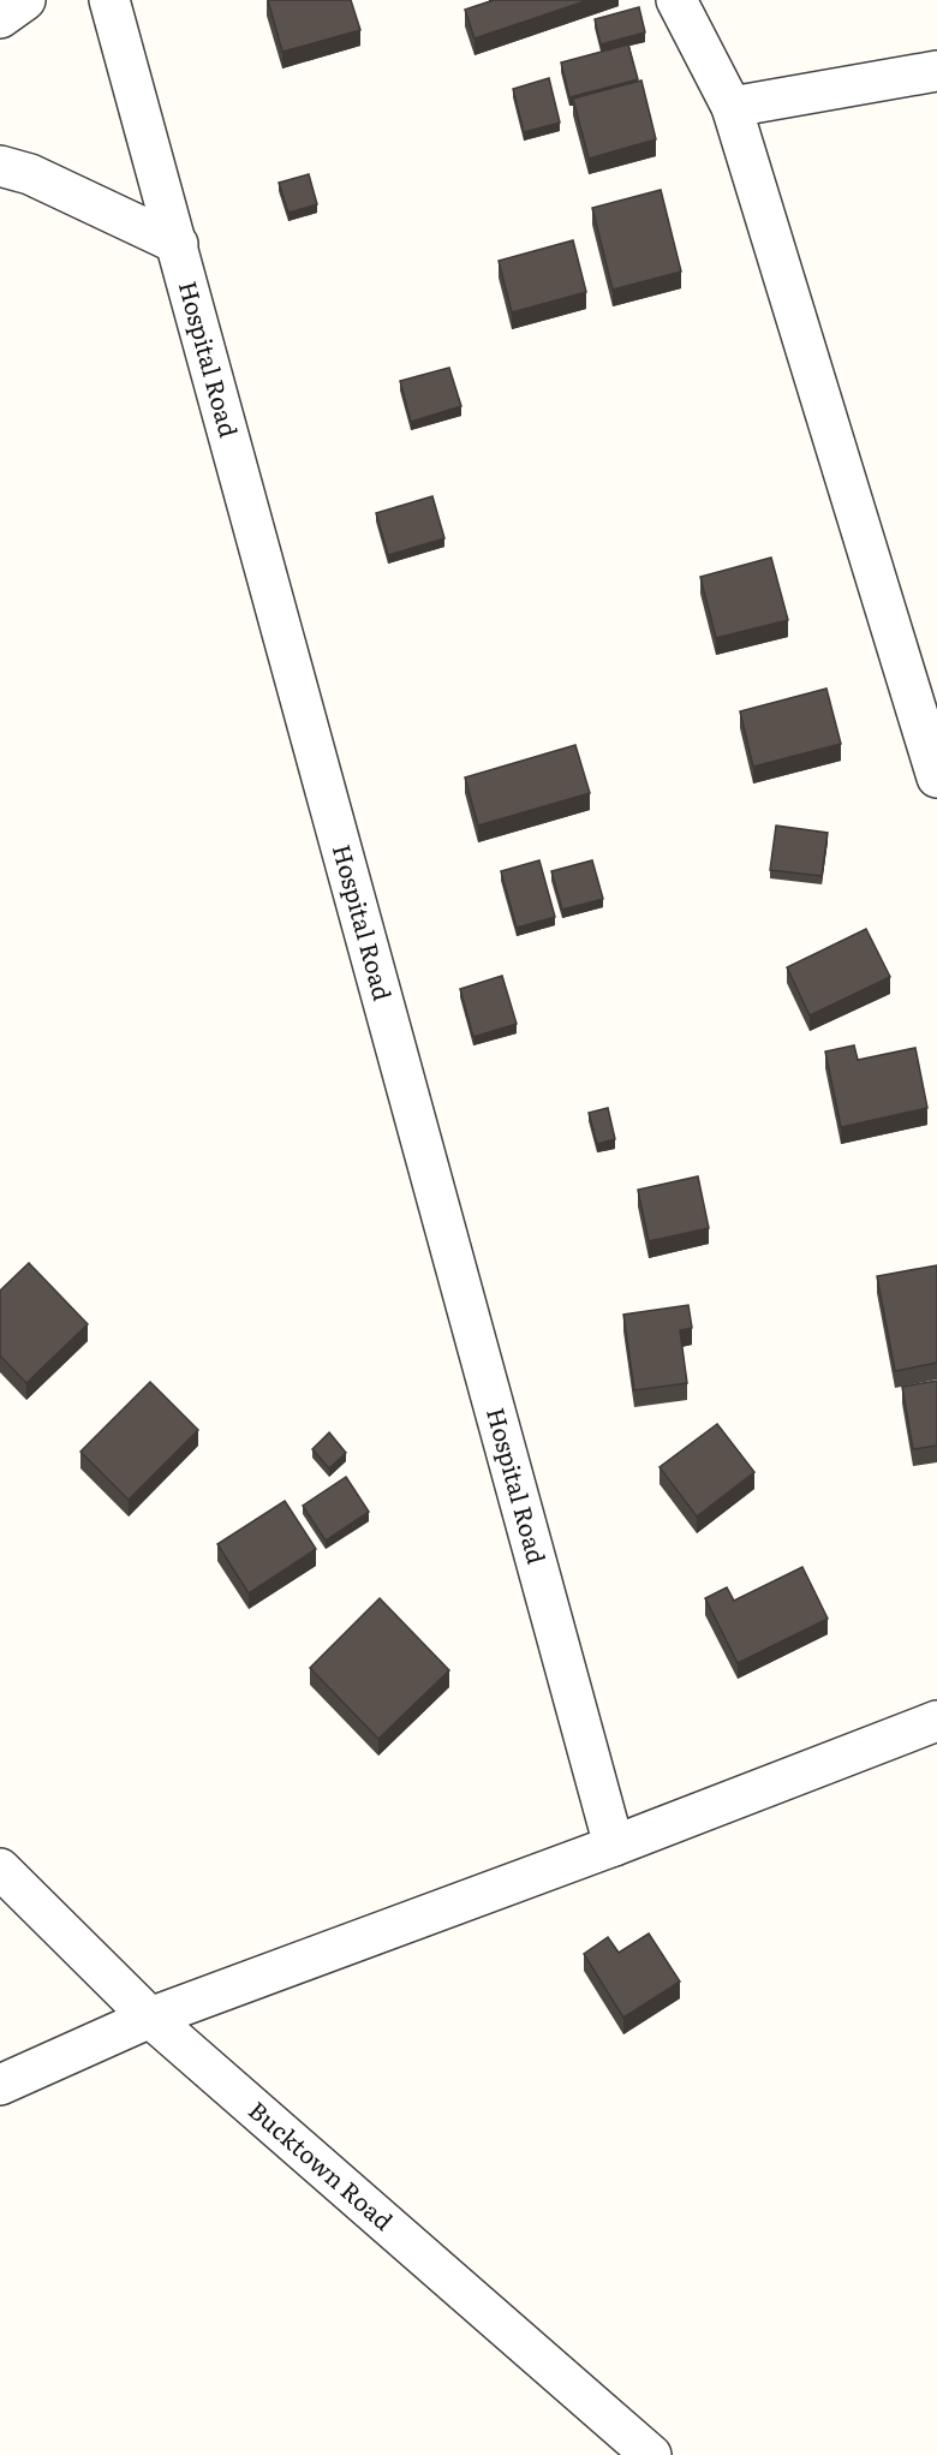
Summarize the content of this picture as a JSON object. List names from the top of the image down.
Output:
{
  "streets": {
    "street": ["Hospital Road", "Bucktown Road"]
  }
}
